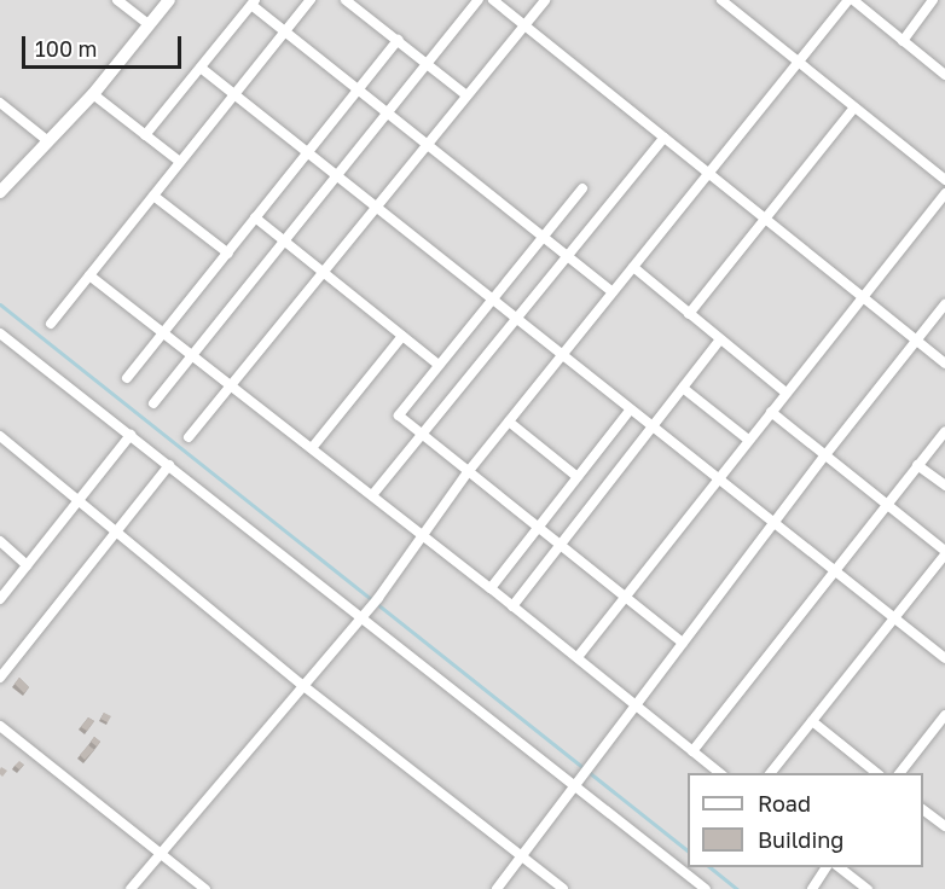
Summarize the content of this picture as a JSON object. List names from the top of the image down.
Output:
{
  "legend": ["Road", "Building"],
  "scale_bar": "100 m"
}
